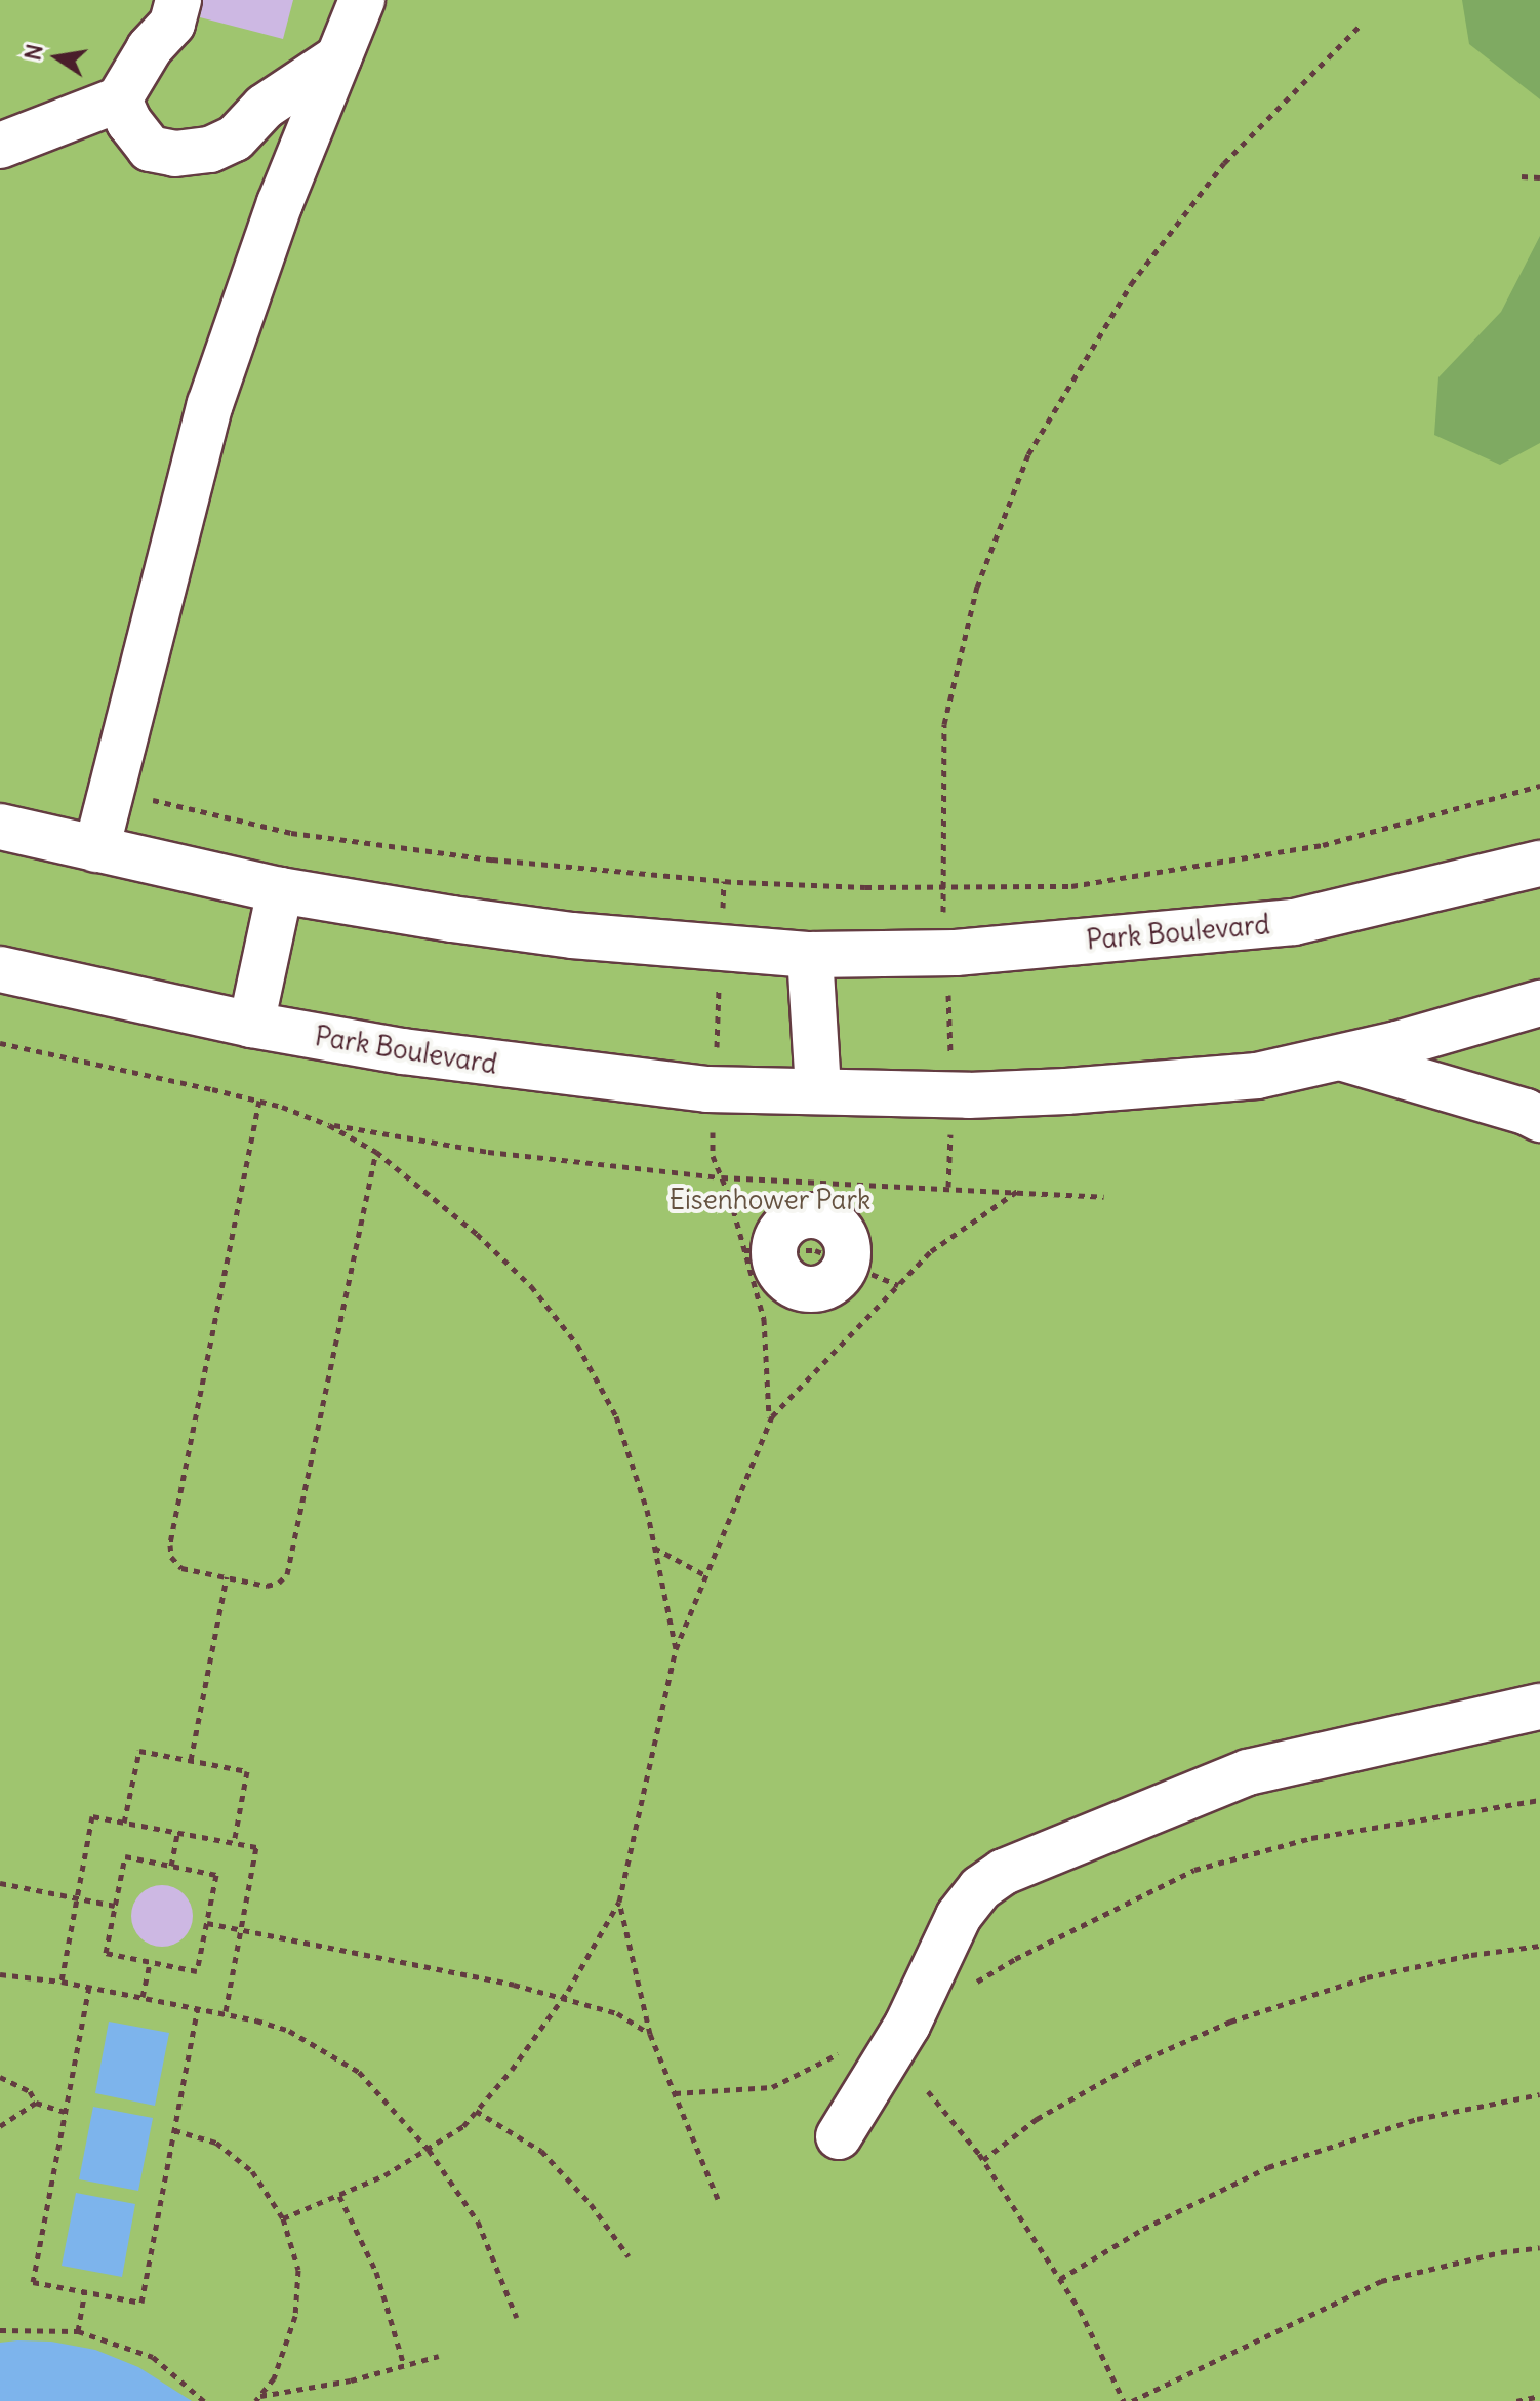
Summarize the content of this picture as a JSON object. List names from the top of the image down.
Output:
{
  "streets": {
    "street": ["Park Boulevard"]
  },
  "parks": ["Eisenhower Park"],
  "north": "left"
}
